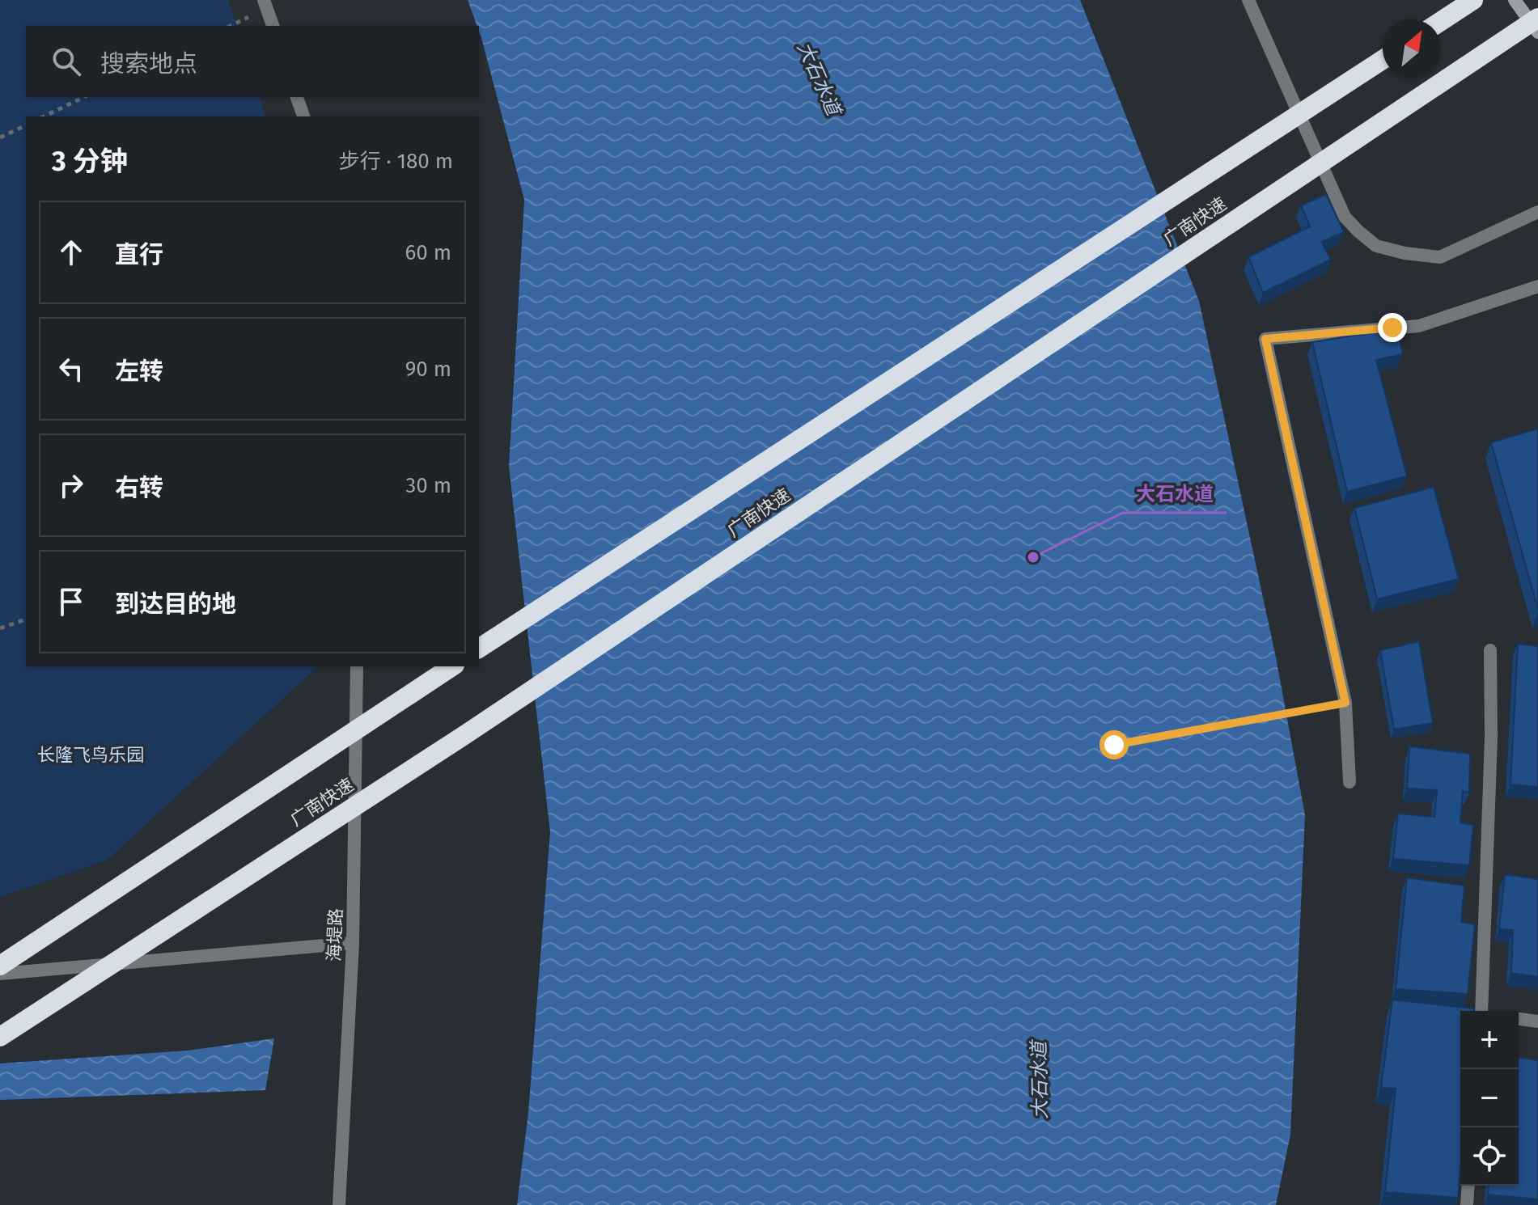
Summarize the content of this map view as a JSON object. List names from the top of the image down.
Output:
{
  "streets": {
    "highway": ["广南快速"],
    "street": ["海堤路"]
  },
  "water": ["大石水道"],
  "parks": ["长隆飞鸟乐园"],
  "places": ["大石水道"],
  "north": "top right",
  "page": {
    "search": "搜索地点",
    "heading": ["3 分钟", "步行 · 180 m"],
    "list": [
      ["直行", "60 m"],
      ["左转", "90 m"],
      ["右转", "30 m"],
      "到达目的地"
    ],
    "map_buttons": ["+", "−"]
  }
}
